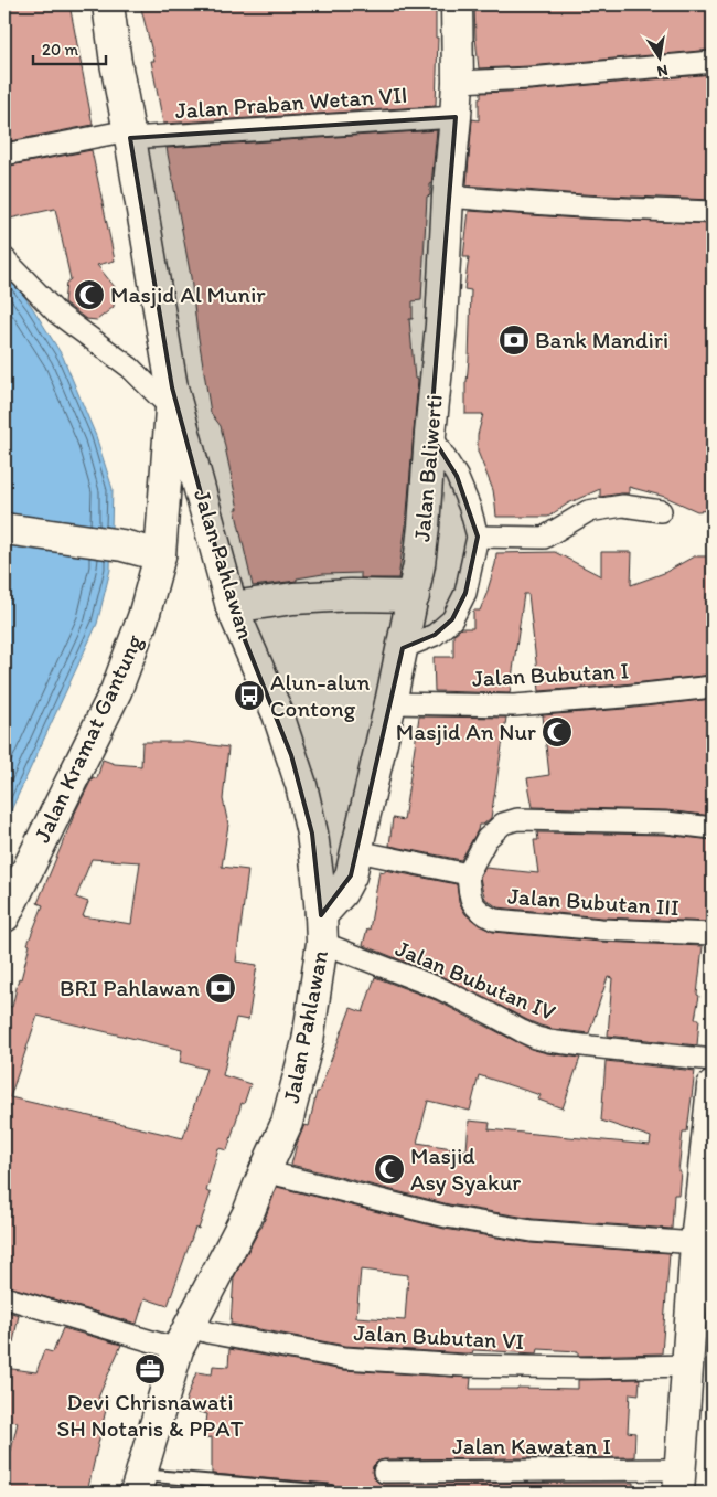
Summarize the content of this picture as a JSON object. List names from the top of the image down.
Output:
{
  "streets": {
    "main road": ["Jalan Baliwerti", "Jalan Pahlawan", "Jalan Kramat Gantung"],
    "street": [
      "Jalan Praban Wetan VII",
      "Jalan Bubutan I",
      "Jalan Bubutan III",
      "Jalan Bubutan IV",
      "Jalan Bubutan VI",
      "Jalan Kawatan I"
    ]
  },
  "crossings": [
    ["Jalan Praban Wetan VII", "Jalan Baliwerti"],
    ["Jalan Baliwerti", "Jalan Pahlawan"],
    ["Jalan Baliwerti", "Jalan Bubutan I"],
    ["Jalan Baliwerti", "Jalan Bubutan IV"],
    ["Jalan Pahlawan", "Jalan Kramat Gantung"],
    ["Jalan Pahlawan", "Jalan Bubutan IV"],
    ["Jalan Pahlawan", "Jalan Bubutan VI"]
  ],
  "places": {
    "mosque": ["Masjid Al Munir", "Masjid An Nur", "Masjid Asy Syakur"],
    "bank": ["Bank Mandiri", "BRI Pahlawan"],
    "bus stop": ["Alun-alun Contong"],
    "office": ["Devi Chrisnawati SH Notaris & PPAT"]
  },
  "scale_bar": "20 m",
  "north": "bottom"
}
